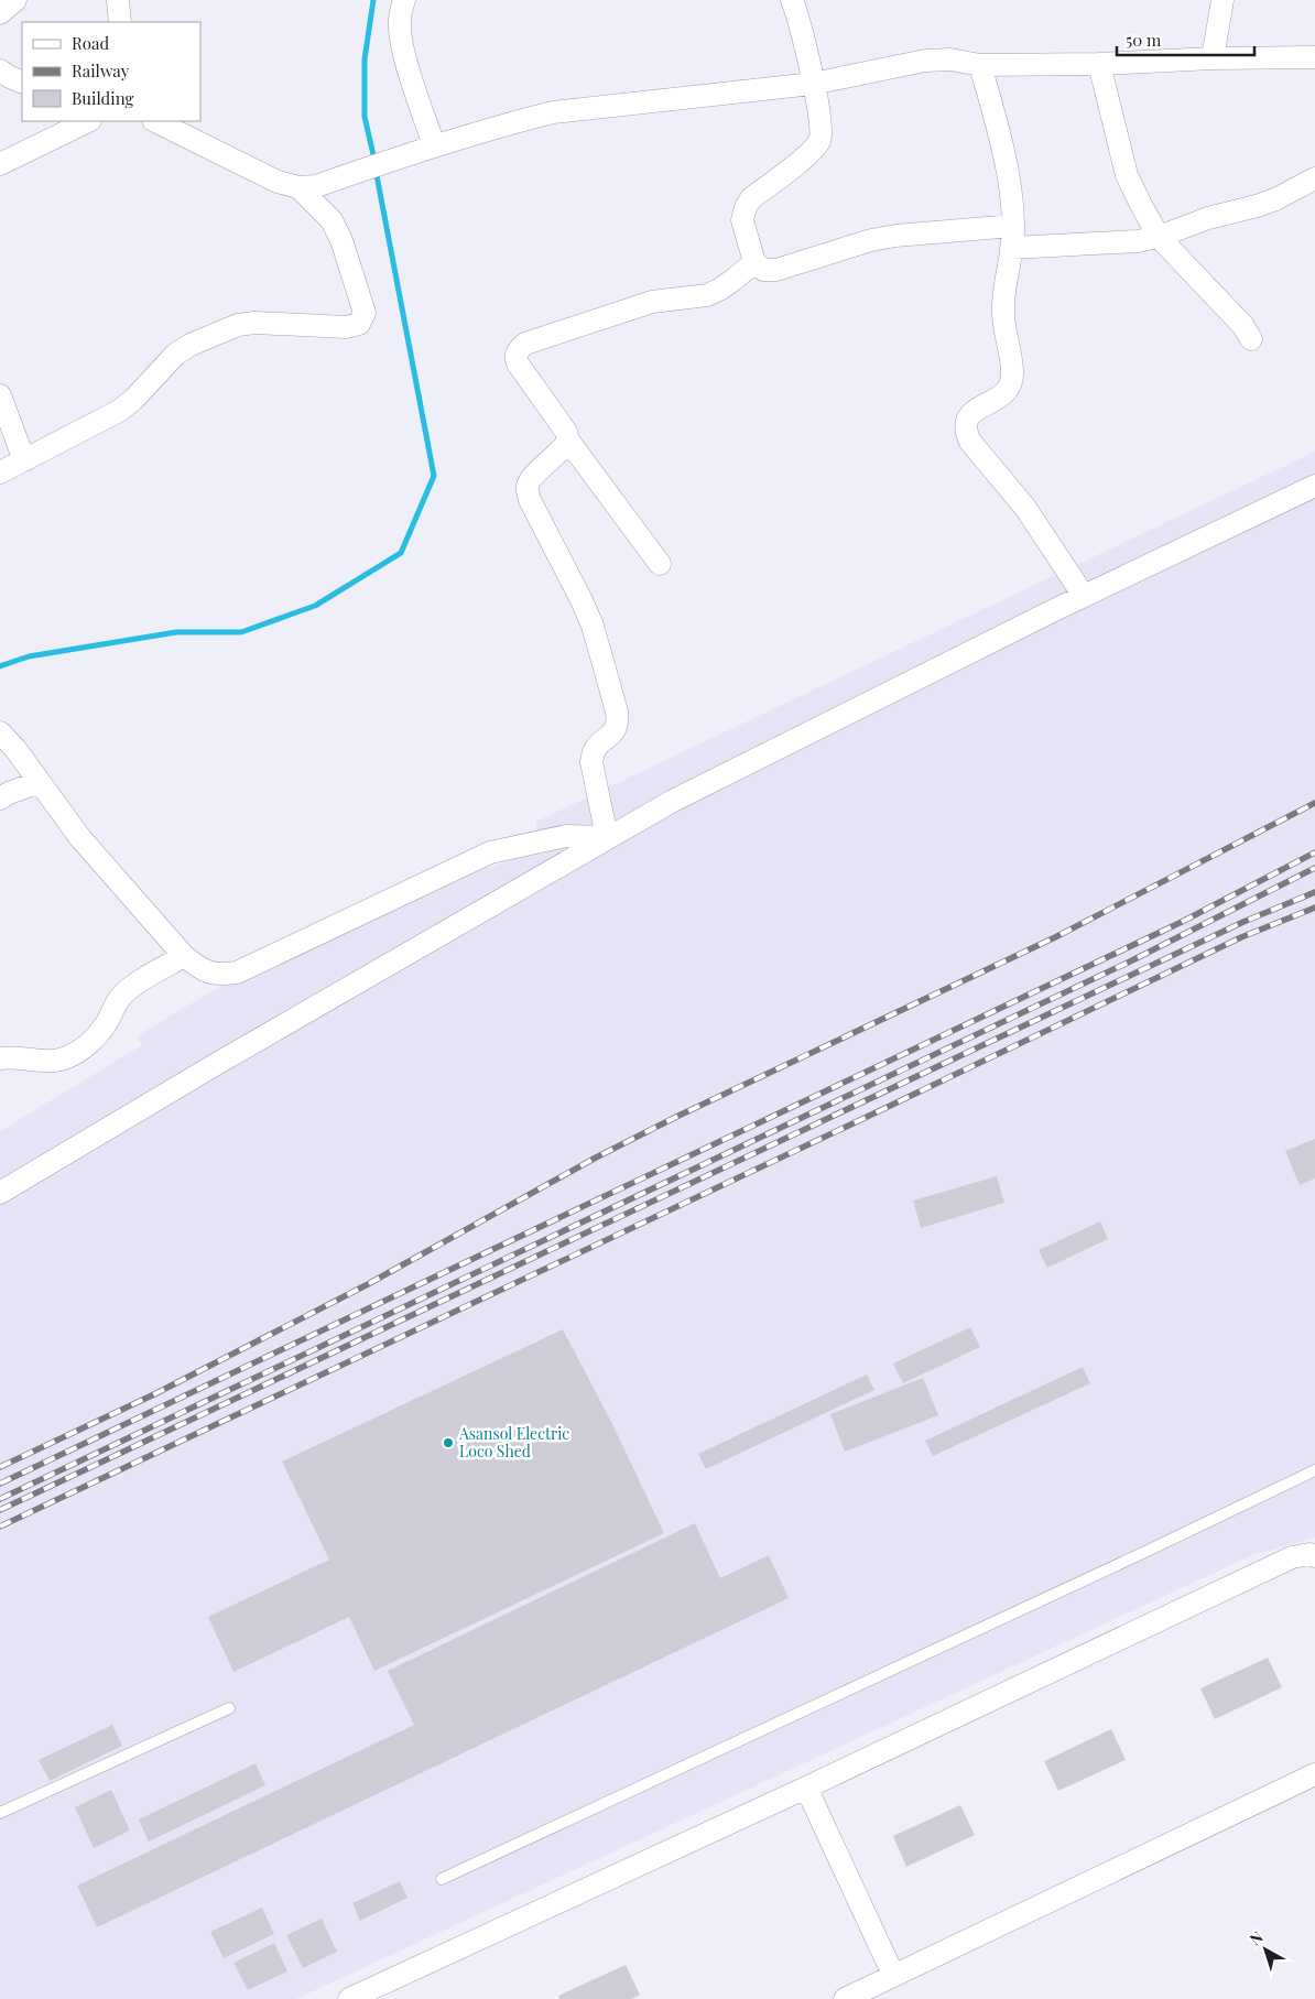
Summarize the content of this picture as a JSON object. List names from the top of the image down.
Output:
{
  "places": ["Asansol Electric Loco Shed"],
  "legend": ["Road", "Railway", "Building"],
  "scale_bar": "50 m",
  "north": "top left"
}
